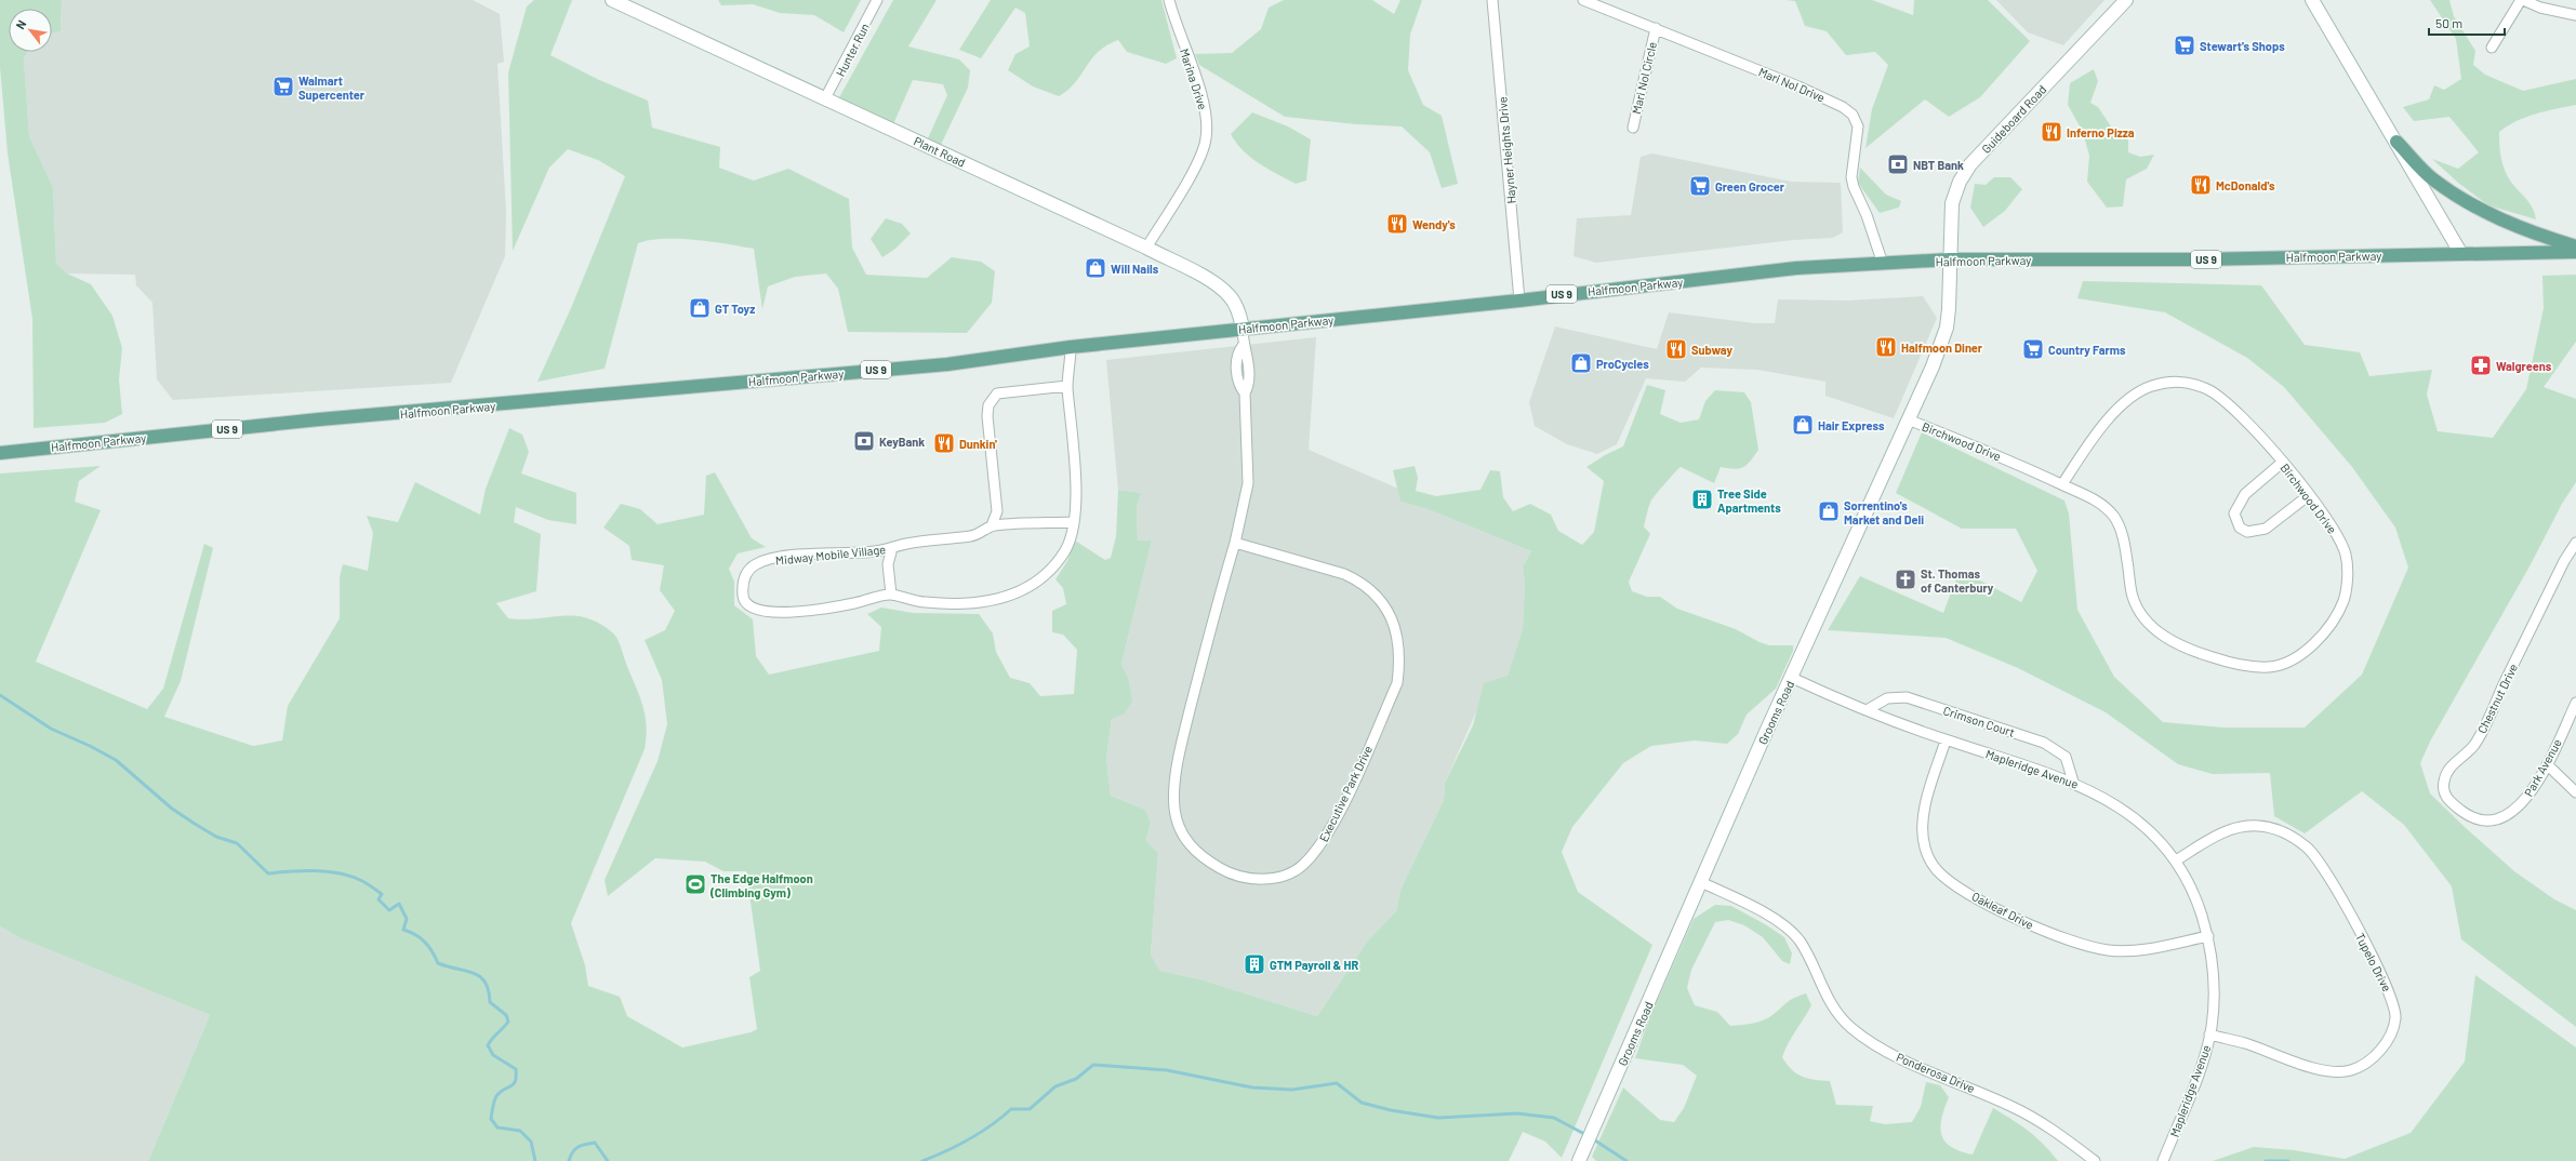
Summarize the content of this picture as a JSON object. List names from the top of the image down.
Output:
{
  "streets": {
    "main road": ["Halfmoon Parkway", "US 9"],
    "street": [
      "Hunter Run",
      "Mari Nol Circle",
      "Marina Drive",
      "Mari Nol Drive",
      "Guideboard Road",
      "Hayner Heights Drive",
      "Plant Road",
      "Birchwood Drive",
      "Midway Mobile Village",
      "Chestnut Drive",
      "Grooms Road",
      "Crimson Court",
      "Park Avenue",
      "Mapleridge Avenue",
      "Executive Park Drive",
      "Oakleaf Drive",
      "Tupelo Drive",
      "Ponderosa Drive"
    ]
  },
  "crossings": [
    ["Hunter Run", "Plant Road"],
    ["Mari Nol Circle", "Mari Nol Drive"],
    ["Marina Drive", "Plant Road"],
    ["Mari Nol Drive", "Halfmoon Parkway"],
    ["Guideboard Road", "Halfmoon Parkway"],
    ["Guideboard Road", "Grooms Road"],
    ["Hayner Heights Drive", "Halfmoon Parkway"],
    ["Plant Road", "Halfmoon Parkway"],
    ["Plant Road", "Executive Park Drive"],
    ["Halfmoon Parkway", "Midway Mobile Village"],
    ["Halfmoon Parkway", "Grooms Road"],
    ["Halfmoon Parkway", "Executive Park Drive"],
    ["Birchwood Drive", "Grooms Road"],
    ["Chestnut Drive", "Park Avenue"],
    ["Grooms Road", "Mapleridge Avenue"],
    ["Grooms Road", "Ponderosa Drive"],
    ["Crimson Court", "Mapleridge Avenue"],
    ["Mapleridge Avenue", "Oakleaf Drive"],
    ["Mapleridge Avenue", "Tupelo Drive"]
  ],
  "places": {
    "supermarket": [
      "Stewart's Shops",
      "Walmart Supercenter",
      "Green Grocer",
      "Country Farms"
    ],
    "restaurant": [
      "Inferno Pizza",
      "McDonald's",
      "Wendy's",
      "Halfmoon Diner",
      "Subway",
      "Dunkin'"
    ],
    "bank": ["NBT Bank", "KeyBank"],
    "shop": [
      "Will Nails",
      "GT Toyz",
      "ProCycles",
      "Hair Express",
      "Sorrentino's Market and Deli"
    ],
    "pharmacy": ["Walgreens"],
    "building": ["Tree Side Apartments", "GTM Payroll & HR"],
    "church": ["St. Thomas of Canterbury"],
    "sports": ["The Edge Halfmoon (Climbing Gym)"]
  },
  "scale_bar": "50 m",
  "north": "top left"
}
